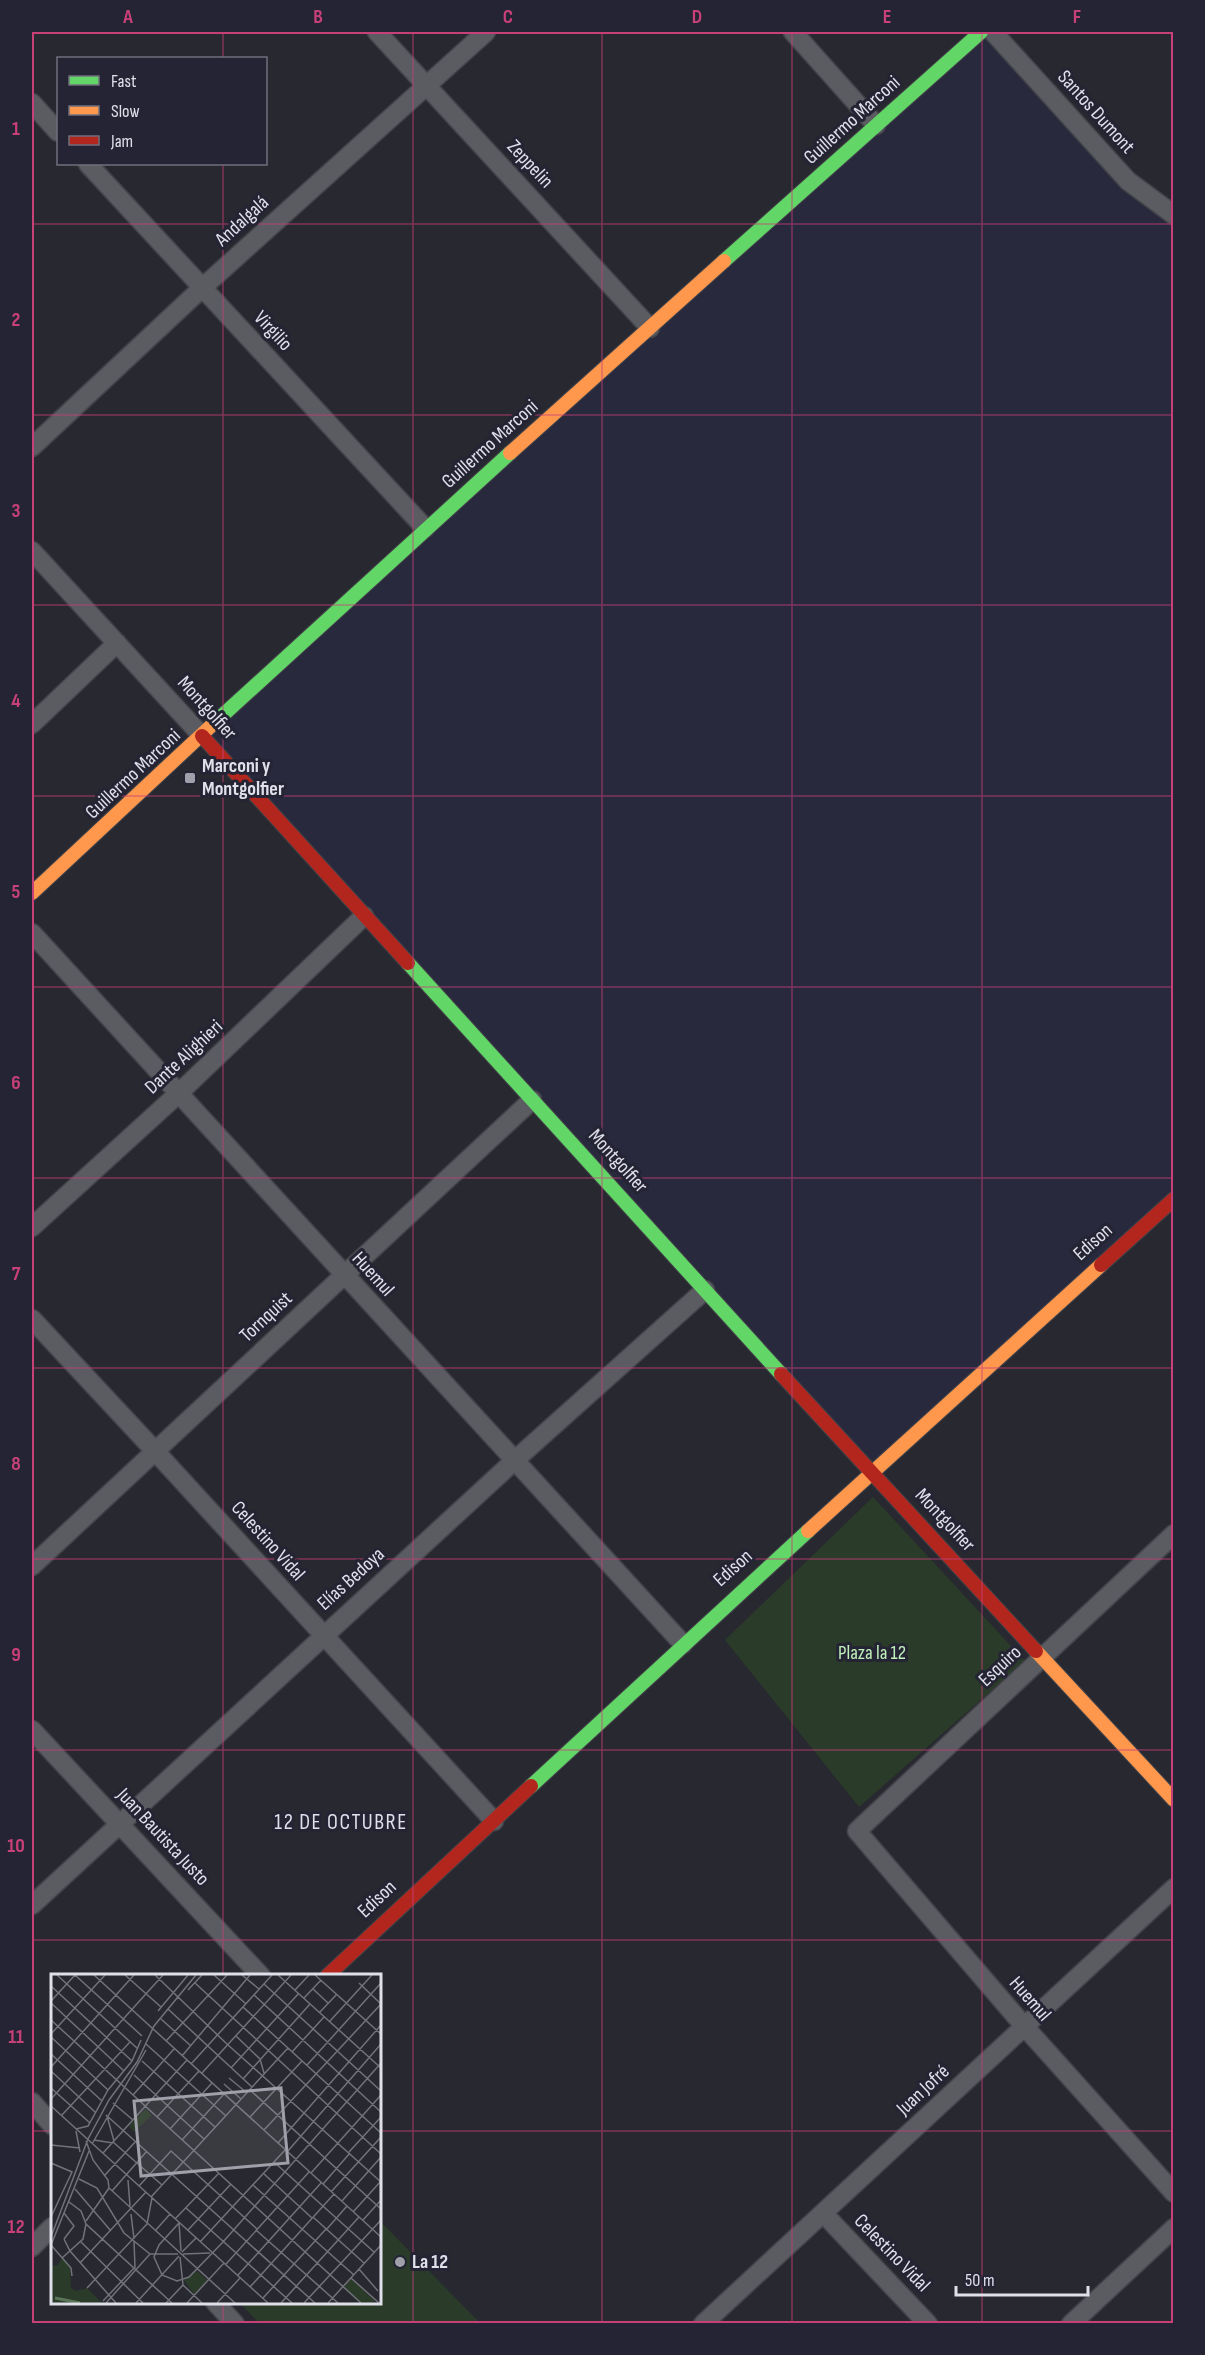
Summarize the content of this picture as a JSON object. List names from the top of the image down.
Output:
{
  "streets": {
    "street": [
      "Santos Dumont",
      "Guillermo Marconi",
      "Zeppelin",
      "Andalgalá",
      "Virgilio",
      "Montgolfier",
      "Dante Alighieri",
      "Edison",
      "Huemul",
      "Tornquist",
      "Celestino Vidal",
      "Elías Bedoya",
      "Esquiro",
      "Juan Bautista Justo",
      "Juan Jofré"
    ]
  },
  "crossings": [
    ["Guillermo Marconi", "Zeppelin"],
    ["Guillermo Marconi", "Virgilio"],
    ["Guillermo Marconi", "Montgolfier"],
    ["Zeppelin", "Andalgalá"],
    ["Andalgalá", "Virgilio"],
    ["Montgolfier", "Dante Alighieri"],
    ["Montgolfier", "Edison"],
    ["Montgolfier", "Tornquist"],
    ["Montgolfier", "Elías Bedoya"],
    ["Montgolfier", "Esquiro"],
    ["Dante Alighieri", "Huemul"],
    ["Edison", "Huemul"],
    ["Edison", "Celestino Vidal"],
    ["Huemul", "Tornquist"],
    ["Huemul", "Elías Bedoya"],
    ["Huemul", "Esquiro"],
    ["Huemul", "Juan Jofré"],
    ["Tornquist", "Celestino Vidal"],
    ["Celestino Vidal", "Elías Bedoya"],
    ["Celestino Vidal", "Juan Jofré"],
    ["Elías Bedoya", "Juan Bautista Justo"]
  ],
  "districts": ["12 DE OCTUBRE"],
  "parks": ["Plaza la 12"],
  "places": {
    "transit": ["Marconi y Montgolfier"],
    "other": ["La 12"]
  },
  "legend": ["Fast", "Slow", "Jam"],
  "scale_bar": "50 m",
  "grid": {
    "columns": [
      "A",
      "B",
      "C",
      "D",
      "E",
      "F"
    ],
    "rows": [
      "1",
      "2",
      "3",
      "4",
      "5",
      "6",
      "7",
      "8",
      "9",
      "10",
      "11",
      "12"
    ]
  }
}
